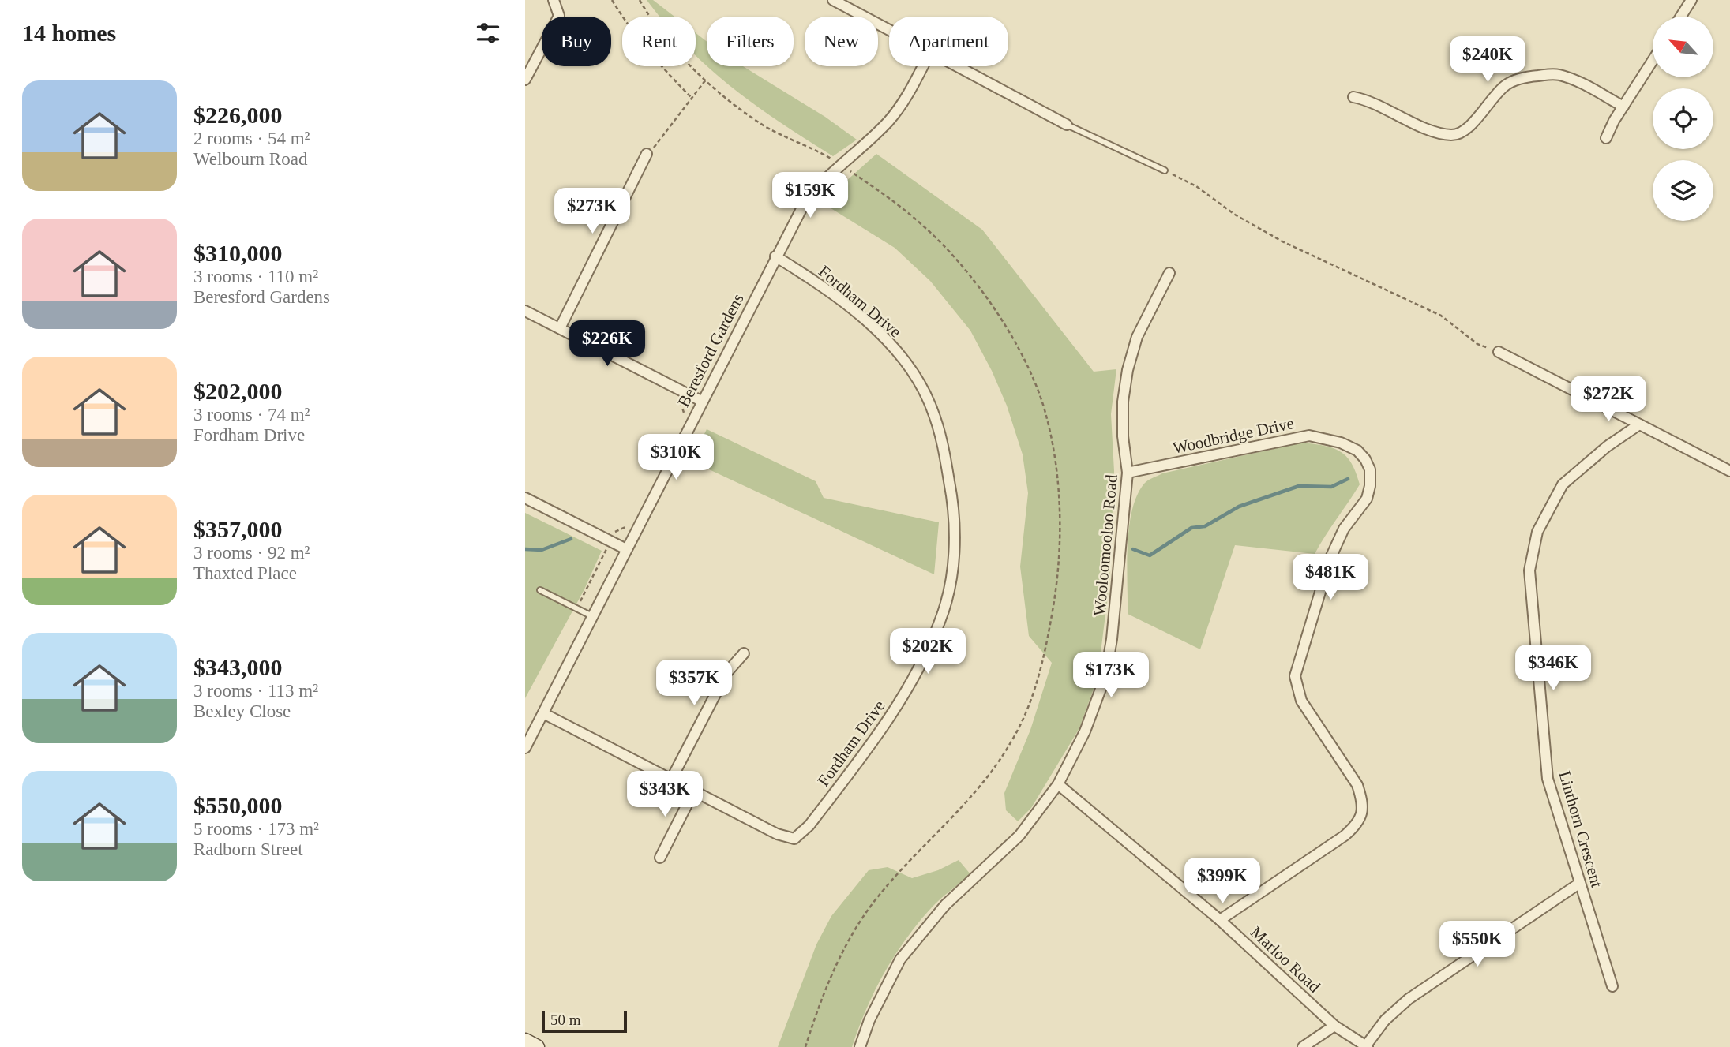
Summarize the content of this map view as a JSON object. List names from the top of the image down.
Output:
{
  "streets": {
    "street": [
      "Fordham Drive",
      "Beresford Gardens",
      "Woodbridge Drive",
      "Wooloomooloo Road",
      "Linthorn Crescent",
      "Marloo Road"
    ]
  },
  "crossings": [
    ["Fordham Drive", "Beresford Gardens"],
    ["Woodbridge Drive", "Wooloomooloo Road"],
    ["Woodbridge Drive", "Marloo Road"],
    ["Wooloomooloo Road", "Marloo Road"]
  ],
  "scale_bar": "50 m",
  "north": "top left",
  "page": {
    "heading": "14 homes",
    "chip": [
      "Buy",
      "Rent",
      "Filters",
      "New",
      "Apartment"
    ],
    "price": [
      "$240K",
      "$159K",
      "$273K",
      "$226K",
      "$272K",
      "$310K",
      "$481K",
      "$202K",
      "$346K",
      "$173K",
      "$357K",
      "$343K",
      "$399K",
      "$550K"
    ],
    "list": [
      {
        "name": "$226,000",
        "note": "2 rooms · 54 m² · Welbourn Road"
      },
      {
        "name": "$310,000",
        "note": "3 rooms · 110 m² · Beresford Gardens"
      },
      {
        "name": "$202,000",
        "note": "3 rooms · 74 m² · Fordham Drive"
      },
      {
        "name": "$357,000",
        "note": "3 rooms · 92 m² · Thaxted Place"
      },
      {
        "name": "$343,000",
        "note": "3 rooms · 113 m² · Bexley Close"
      },
      {
        "name": "$550,000",
        "note": "5 rooms · 173 m² · Radborn Street"
      }
    ],
    "scale": "50 m"
  }
}
